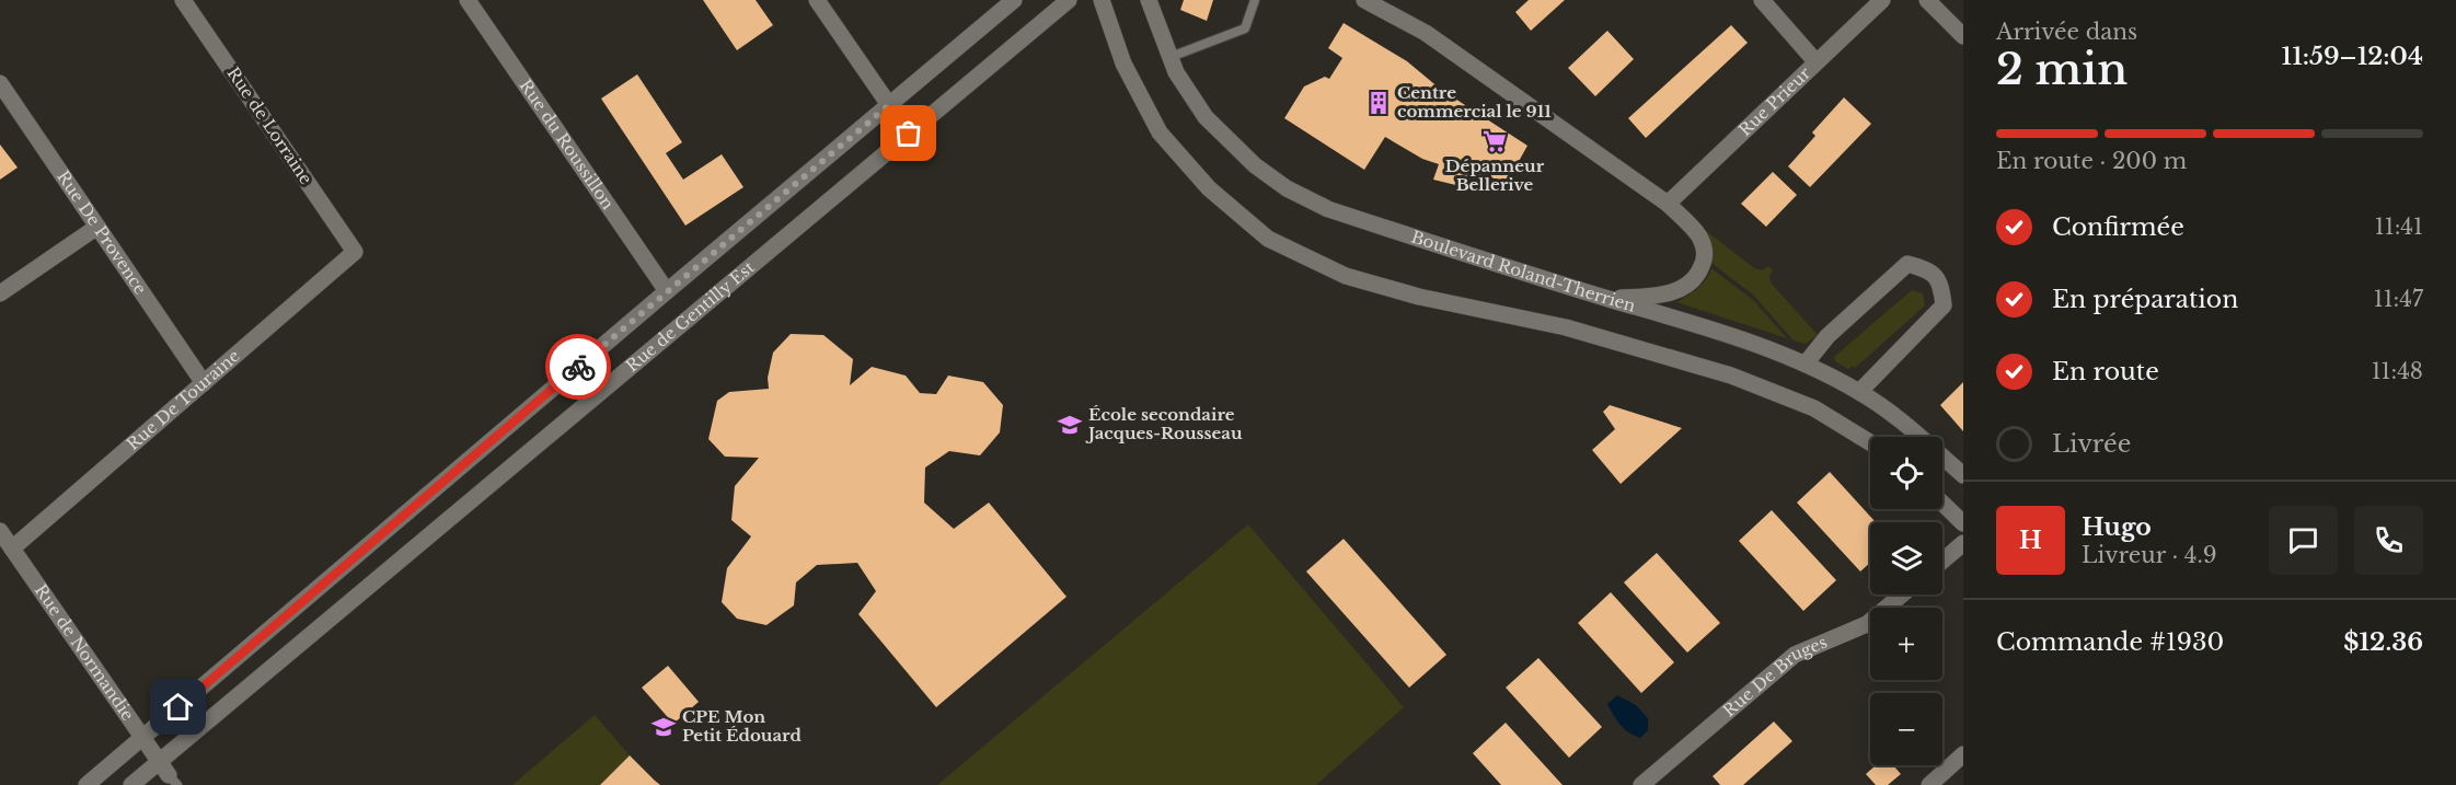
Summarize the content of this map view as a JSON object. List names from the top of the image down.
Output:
{
  "streets": {
    "street": [
      "Rue Prieur",
      "Rue de Lorraine",
      "Rue du Roussillon",
      "Rue De Provence",
      "Boulevard Roland-Therrien",
      "Rue de Gentilly Est",
      "Rue De Touraine",
      "Rue de Normandie",
      "Rue De Bruges"
    ]
  },
  "crossings": [
    ["Rue de Lorraine", "Rue De Touraine"],
    ["Rue du Roussillon", "Rue de Gentilly Est"],
    ["Rue De Provence", "Rue De Touraine"],
    ["Rue de Gentilly Est", "Rue de Normandie"],
    ["Rue De Touraine", "Rue de Normandie"]
  ],
  "places": {
    "building": ["Centre commercial le 911"],
    "supermarket": ["Dépanneur Bellerive"],
    "school or university": ["École secondaire Jacques-Rousseau", "CPE Mon Petit Édouard"]
  },
  "page": {
    "heading": ["2 min", "Arrivée dans", "11:59–12:04"],
    "panel": [
      "Hugo",
      "Livreur · 4.9",
      "Commande #1930",
      "$12.36"
    ],
    "bar": "En route · 200 m",
    "list": [
      ["Confirmée", "11:41"],
      ["En préparation", "11:47"],
      ["En route", "11:48"],
      "Livrée"
    ],
    "map_buttons": ["+", "−"],
    "round": "H"
  }
}
